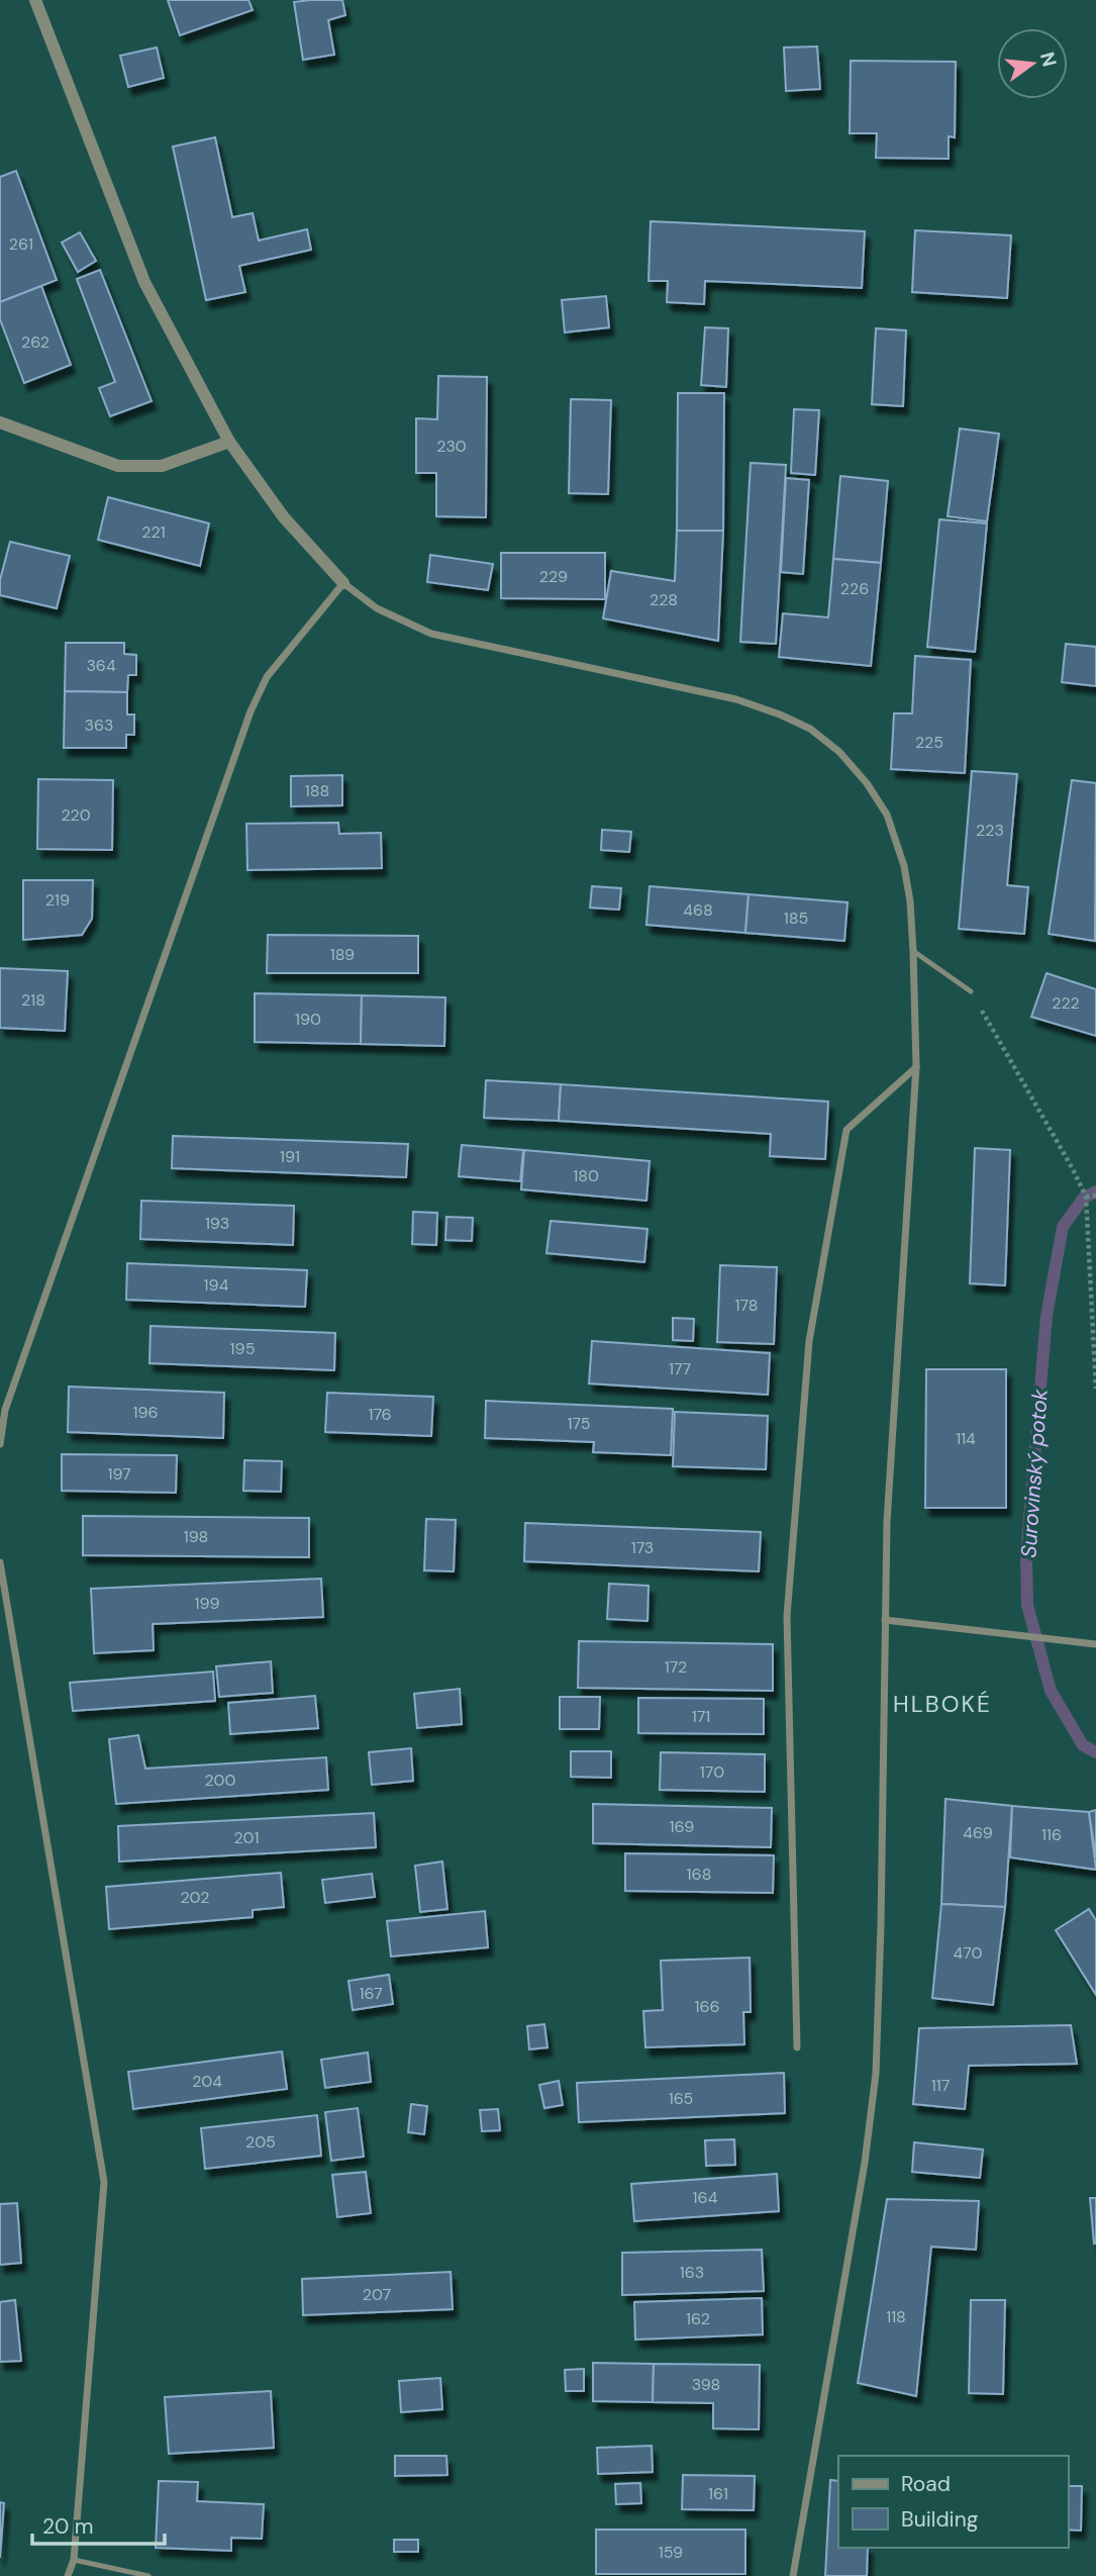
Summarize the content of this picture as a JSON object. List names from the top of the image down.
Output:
{
  "districts": ["HLBOKÉ"],
  "water": ["Surovinský potok"],
  "house_numbers": [
    "261",
    "262",
    "230",
    "221",
    "229",
    "226",
    "228",
    "364",
    "363",
    "225",
    "188",
    "220",
    "223",
    "219",
    "468",
    "185",
    "189",
    "218",
    "222",
    "190",
    "191",
    "180",
    "193",
    "194",
    "178",
    "195",
    "177",
    "196",
    "176",
    "175",
    "114",
    "197",
    "198",
    "173",
    "199",
    "172",
    "171",
    "170",
    "200",
    "169",
    "469",
    "116",
    "201",
    "168",
    "202",
    "470",
    "167",
    "166",
    "204",
    "117",
    "165",
    "205",
    "164",
    "163",
    "207",
    "118",
    "162",
    "398",
    "161",
    "159"
  ],
  "legend": ["Road", "Building"],
  "scale_bar": "20 m",
  "north": "right"
}
